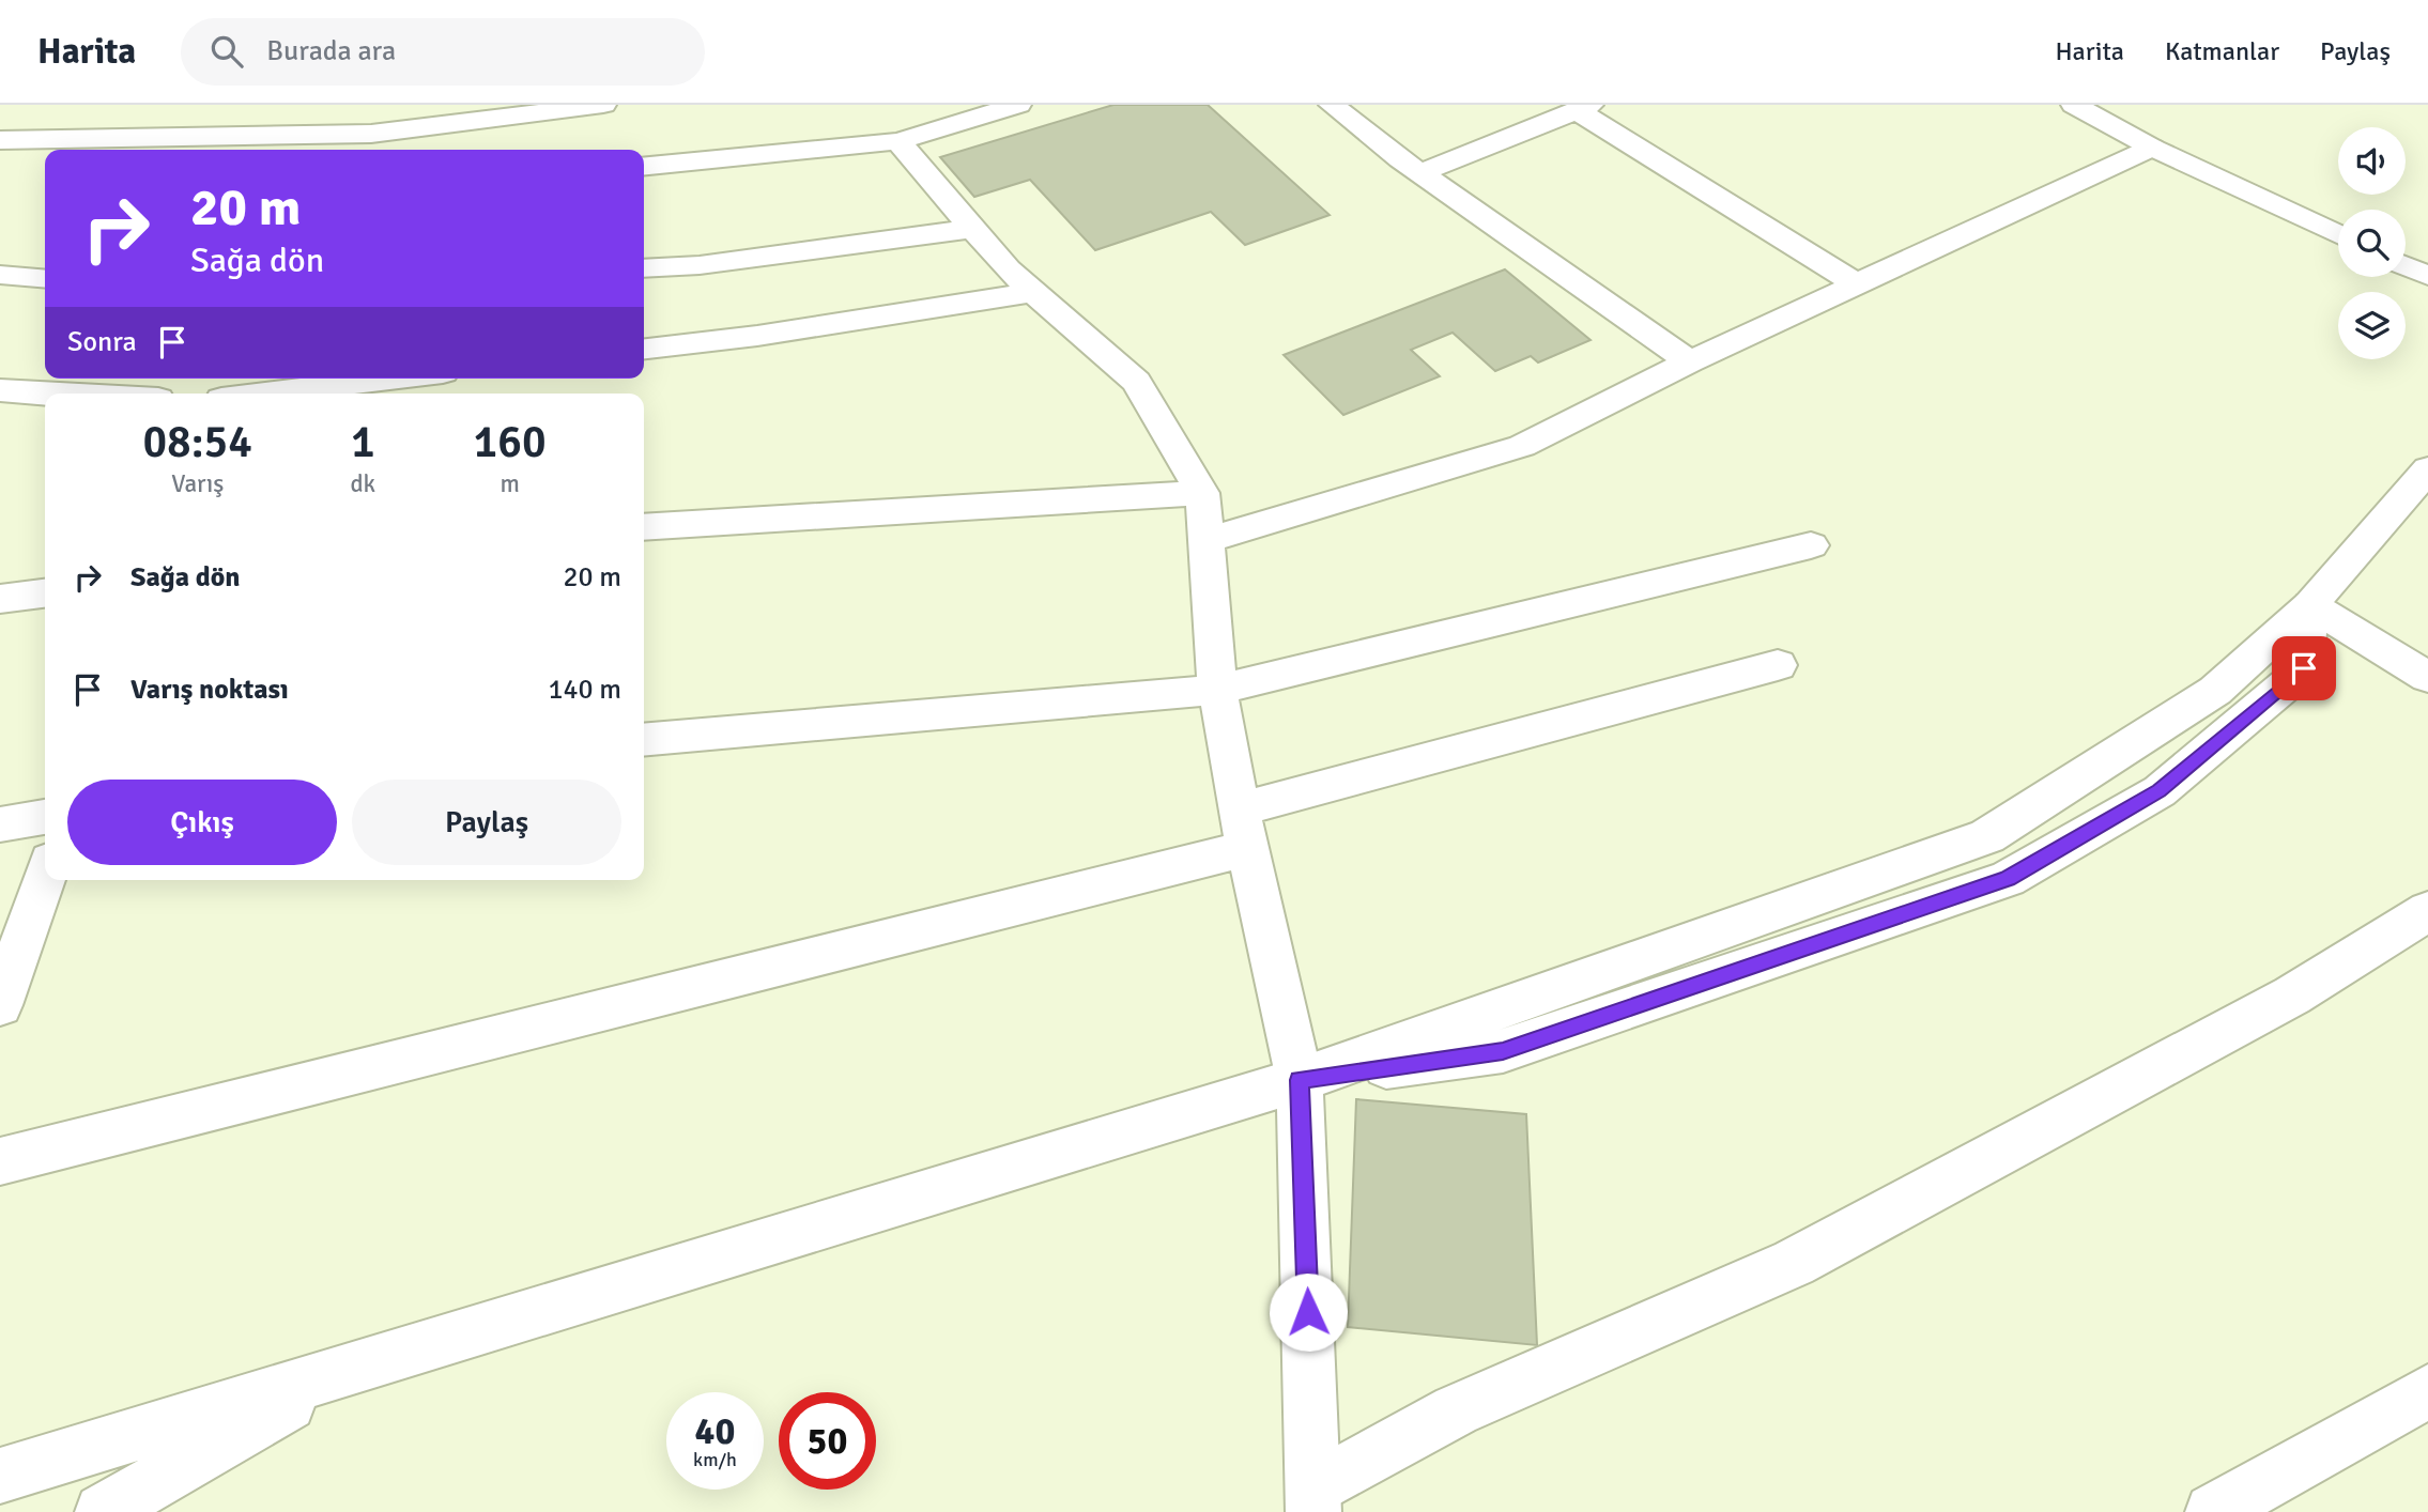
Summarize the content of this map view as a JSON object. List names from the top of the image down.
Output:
{
  "page": {
    "header": "Harita",
    "search": "Burada ara",
    "nav": ["Harita", "Katmanlar", "Paylaş"],
    "turn": ["20 m", "Sağa dön"],
    "then": "Sonra",
    "eta": [
      "08:54",
      "Varış",
      "1",
      "dk",
      "160",
      "m"
    ],
    "list": [
      {
        "name": "Sağa dön",
        "value": "20 m"
      },
      {
        "name": "Varış noktası",
        "value": "140 m"
      }
    ],
    "buttons": ["Çıkış", "Paylaş"],
    "speed": "40 km/h",
    "limit": "50"
  }
}
